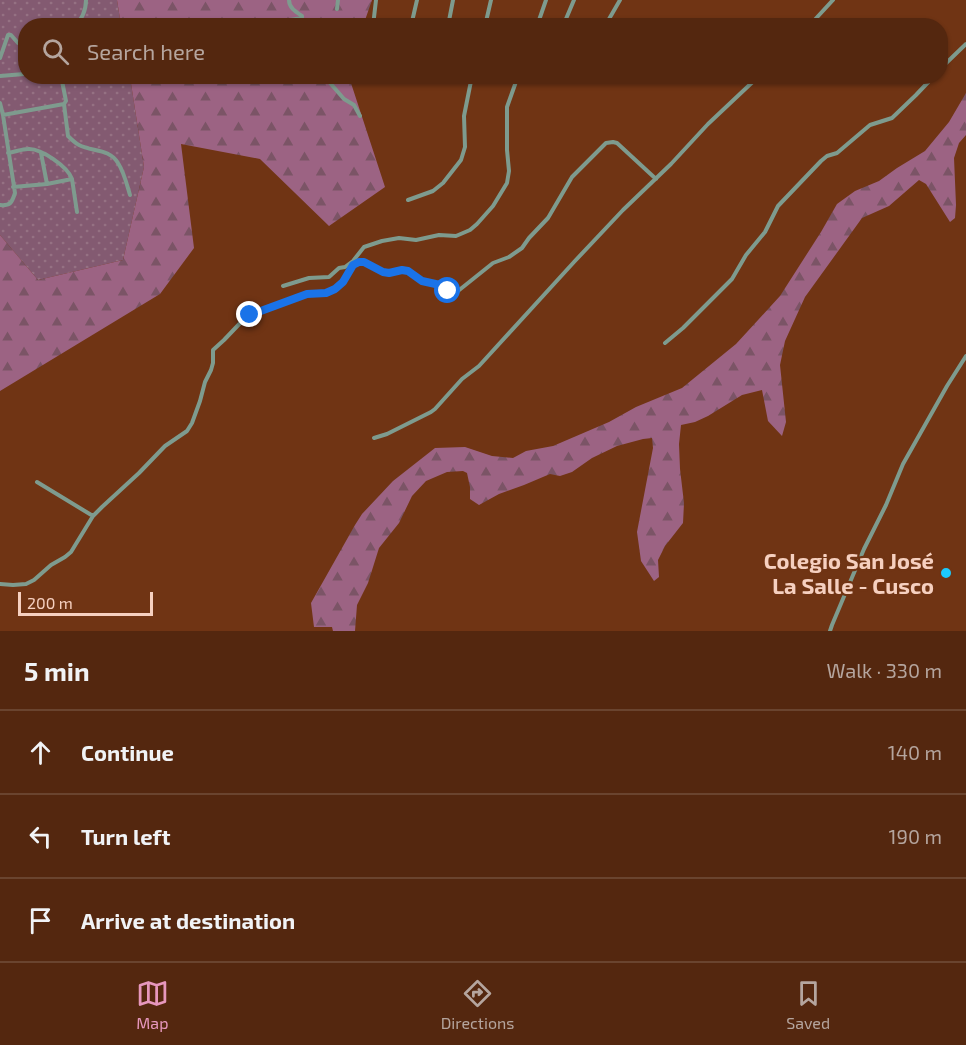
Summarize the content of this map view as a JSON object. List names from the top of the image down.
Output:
{
  "places": ["Colegio San José La Salle - Cusco"],
  "scale_bar": "200 m",
  "page": {
    "search": "Search here",
    "scale": "200 m",
    "heading": ["5 min", "Walk · 330 m"],
    "list": [
      ["Continue", "140 m"],
      ["Turn left", "190 m"],
      "Arrive at destination"
    ],
    "nav": ["Map", "Directions", "Saved"]
  }
}
